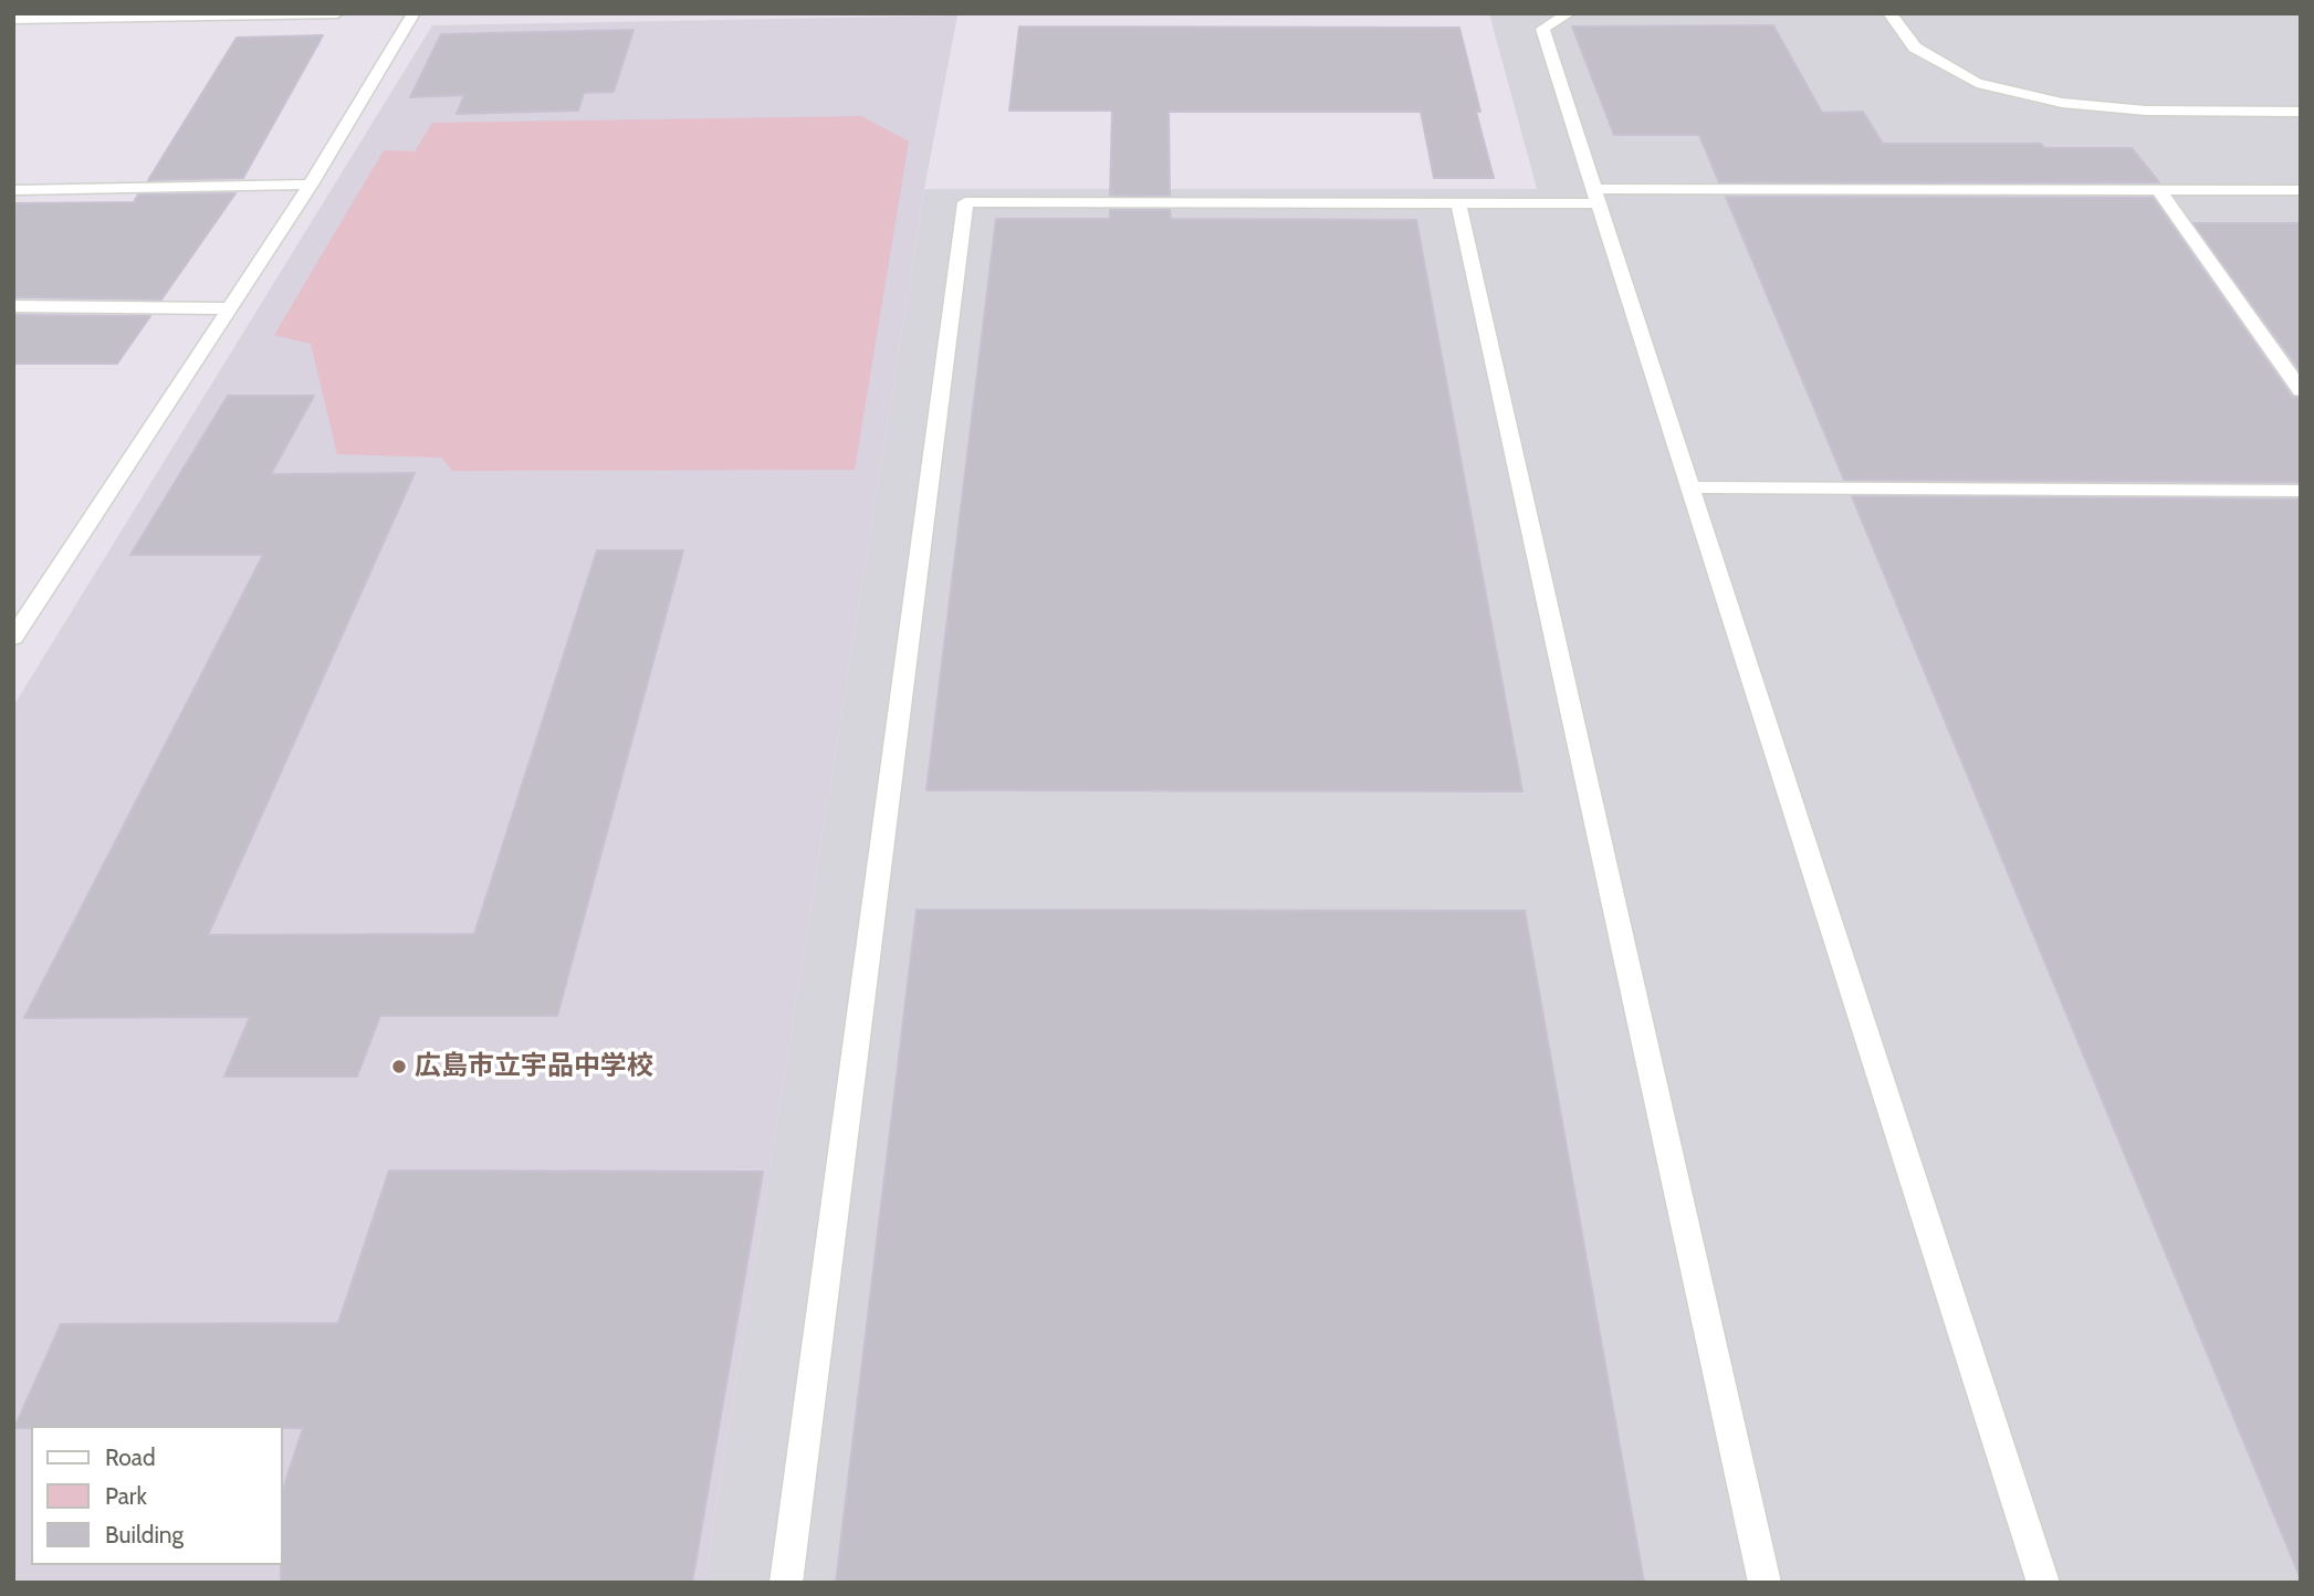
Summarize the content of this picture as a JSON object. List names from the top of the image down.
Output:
{
  "places": ["広島市立宇品中学校"],
  "legend": ["Road", "Park", "Building"]
}
